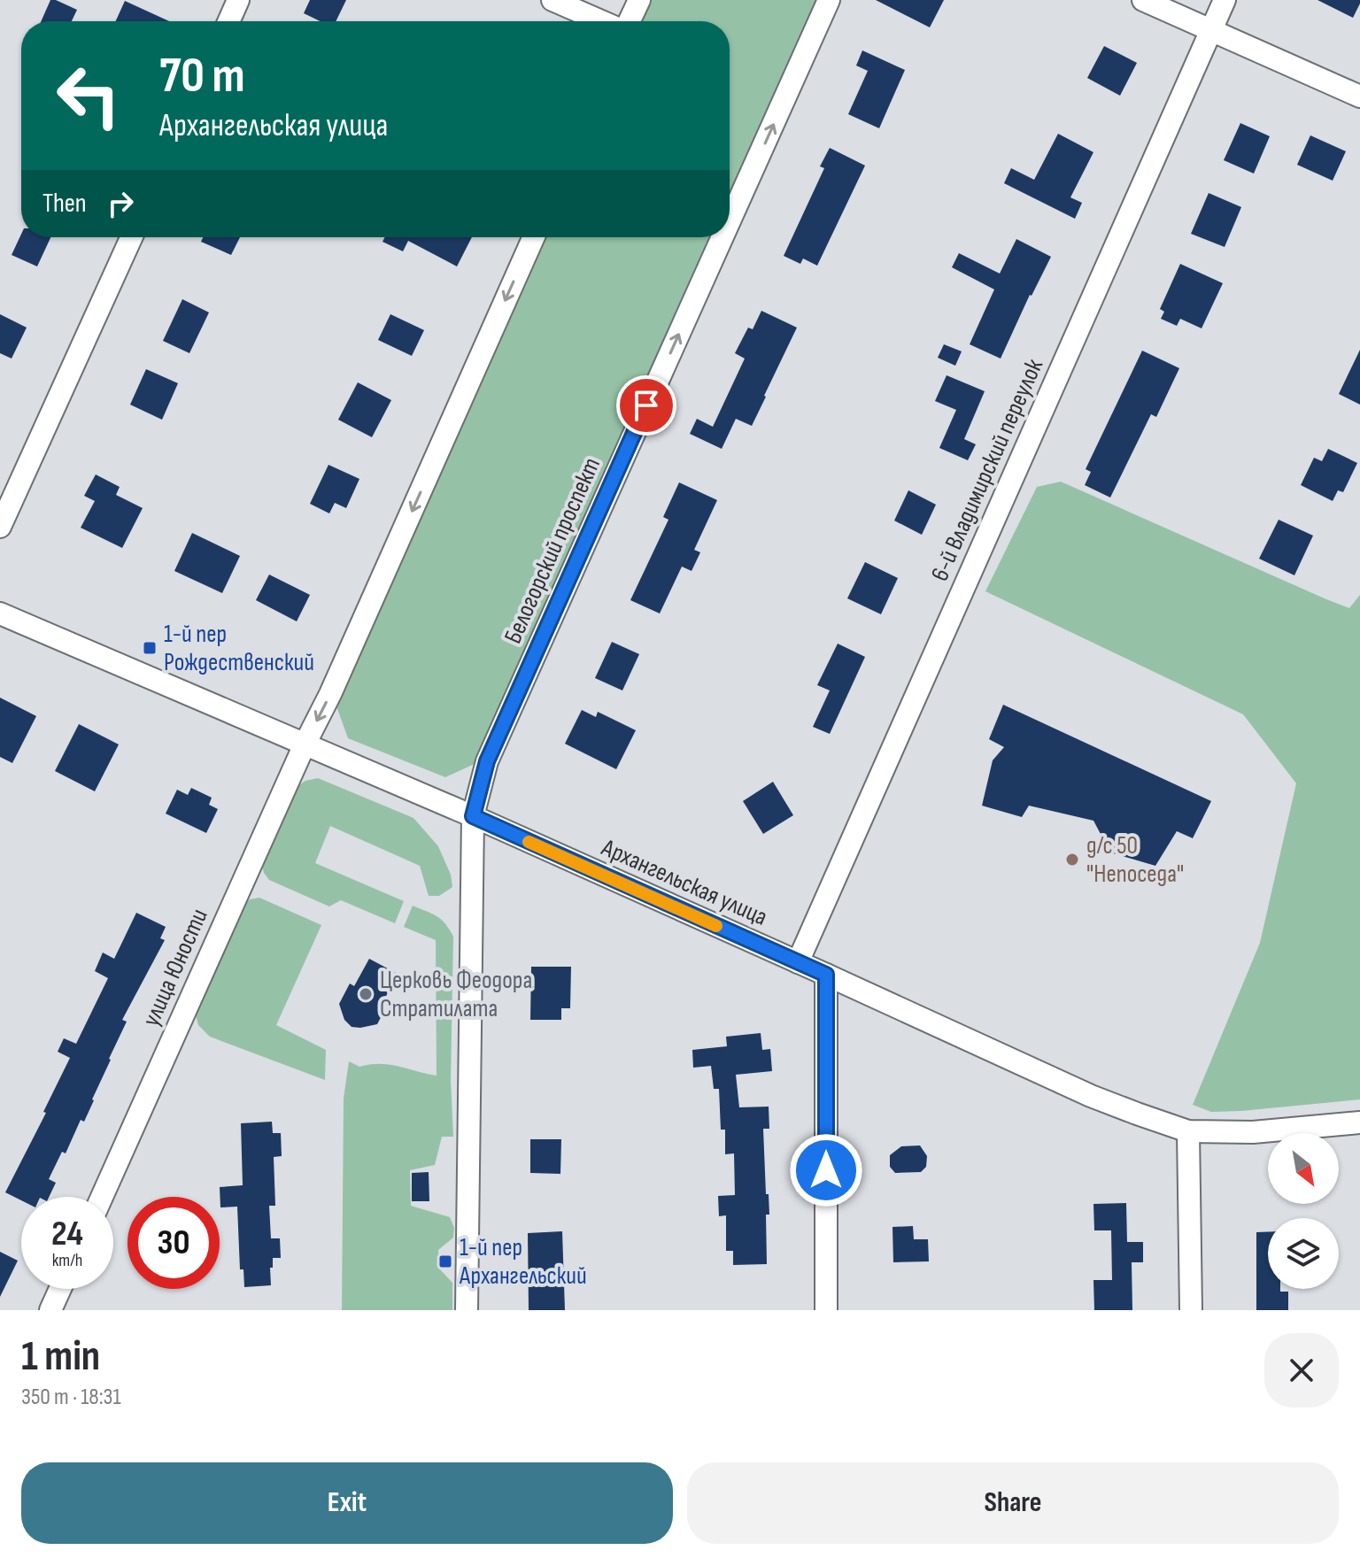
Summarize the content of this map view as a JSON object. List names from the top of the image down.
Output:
{
  "streets": {
    "street": [
      "6-й Владимирский переулок",
      "Белогорский проспект",
      "Архангельская улица",
      "улица Юности"
    ]
  },
  "crossings": [
    ["6-й Владимирский переулок", "Архангельская улица"],
    ["Белогорский проспект", "Архангельская улица"],
    ["Архангельская улица", "улица Юности"]
  ],
  "places": {
    "transit": ["1-й пер Рождественский", "1-й пер Архангельский"],
    "other": ["д/с 50 \"Непоседа\"", "Церковь Феодора Стратилата"]
  },
  "north": "bottom right",
  "page": {
    "turn": ["70 m", "Архангельская улица"],
    "then": "Then",
    "speed": "24 km/h",
    "limit": "30",
    "heading": ["1 min", "350 m · 18:31"],
    "buttons": ["Exit", "Share"]
  }
}
